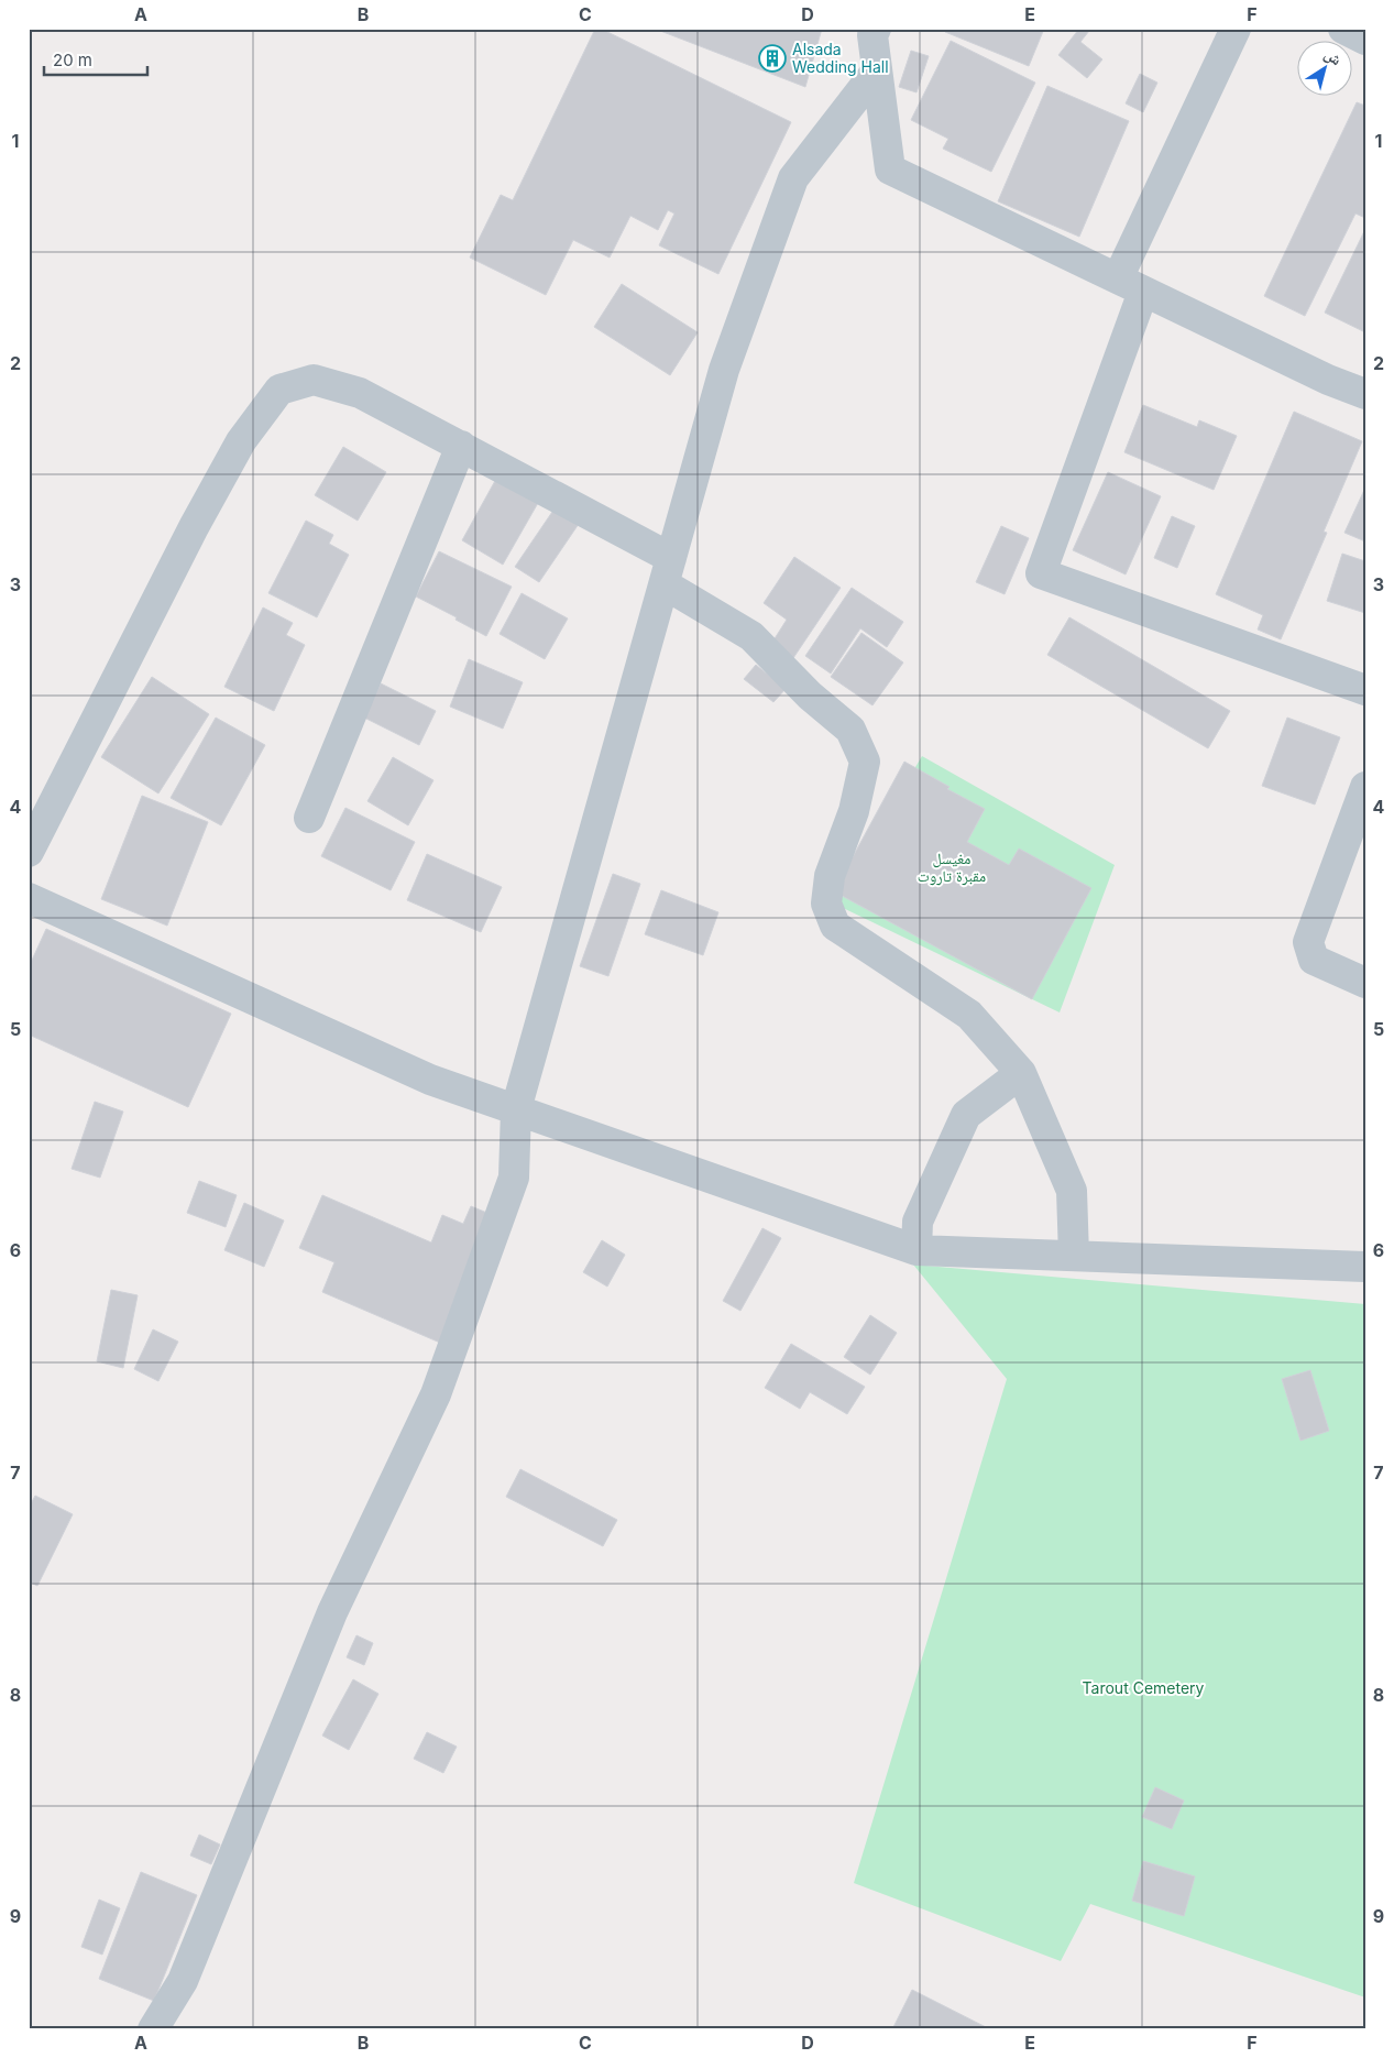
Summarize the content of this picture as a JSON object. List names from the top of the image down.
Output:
{
  "parks": ["مغيسل مقبرة تاروت", "Tarout Cemetery"],
  "places": {
    "building": ["Alsada Wedding Hall"]
  },
  "scale_bar": "20 m",
  "north": "top right",
  "grid": {
    "columns": [
      "A",
      "B",
      "C",
      "D",
      "E",
      "F"
    ],
    "rows": [
      "1",
      "2",
      "3",
      "4",
      "5",
      "6",
      "7",
      "8",
      "9"
    ]
  }
}
